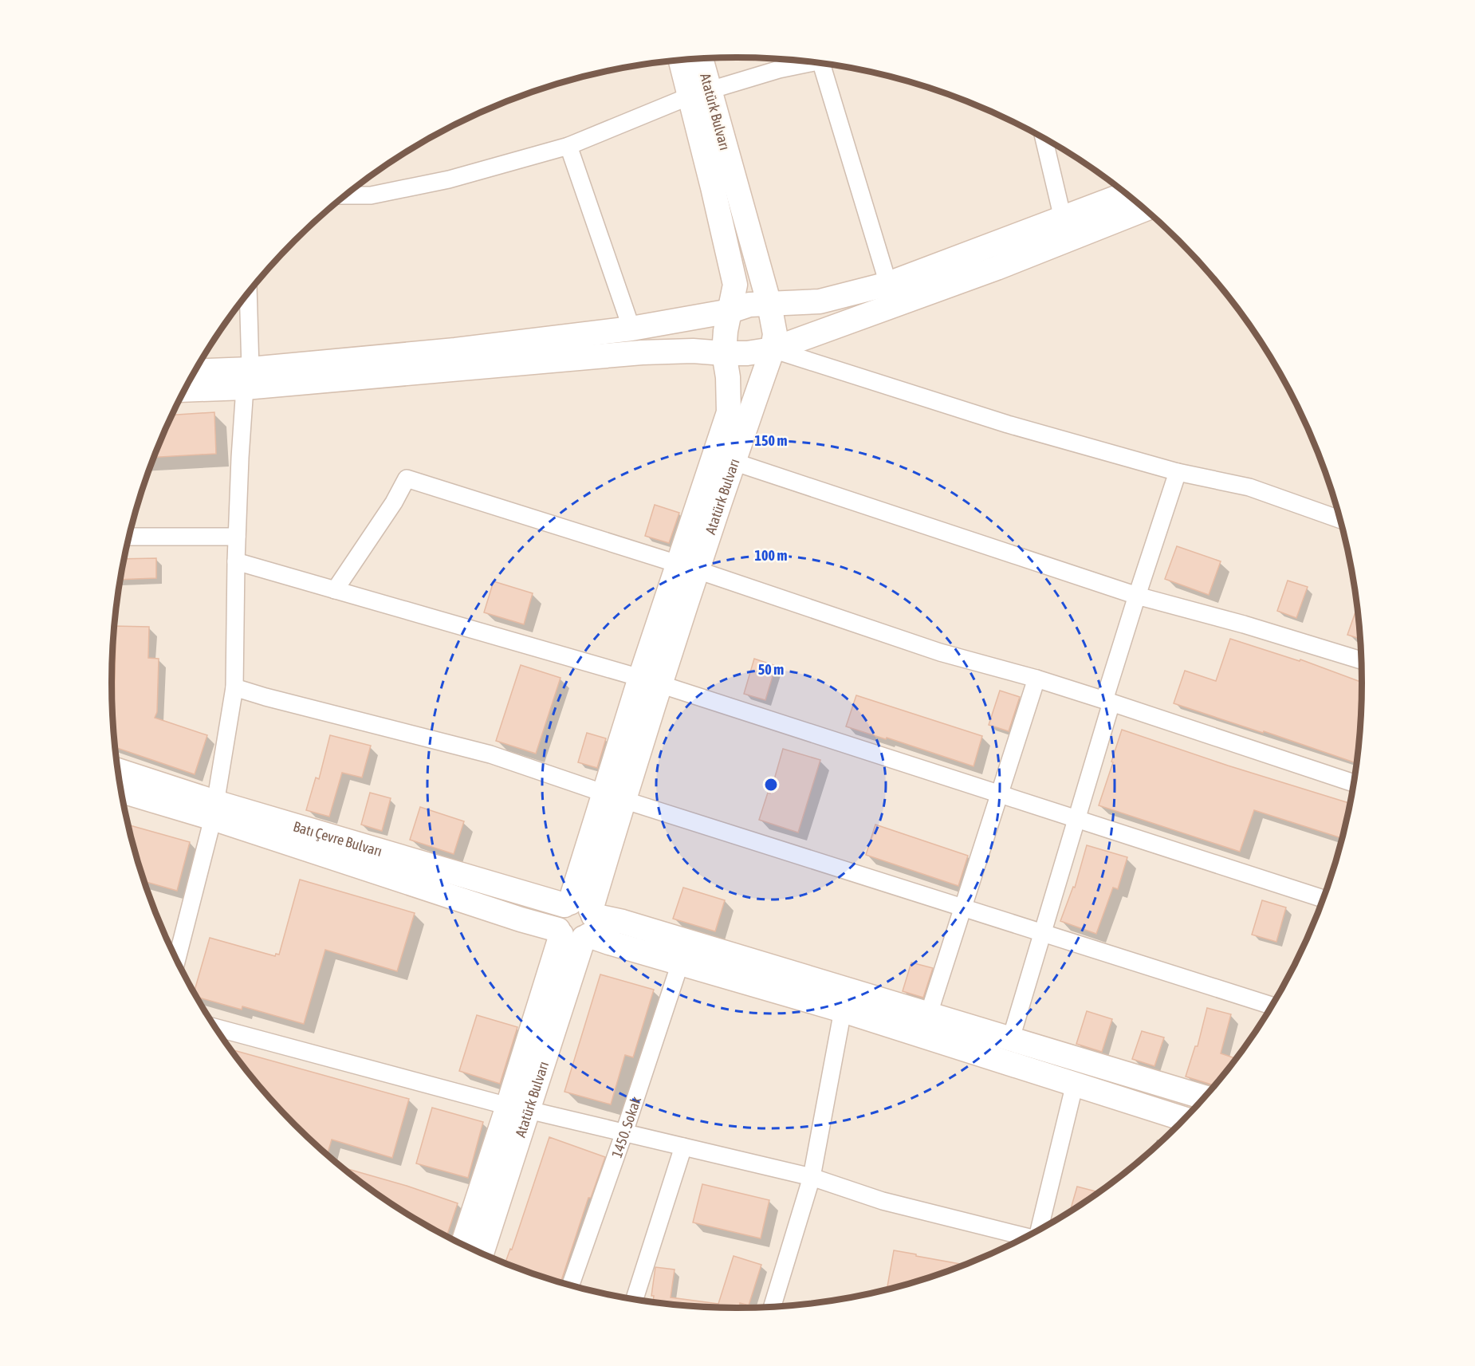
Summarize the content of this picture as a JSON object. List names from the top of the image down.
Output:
{
  "streets": {
    "main road": ["Atatürk Bulvarı", "Batı Çevre Bulvarı"],
    "street": ["1450. Sokak"]
  },
  "crossings": [
    ["Atatürk Bulvarı", "Batı Çevre Bulvarı"]
  ],
  "rings": ["150 m", "100 m", "50 m"]
}
